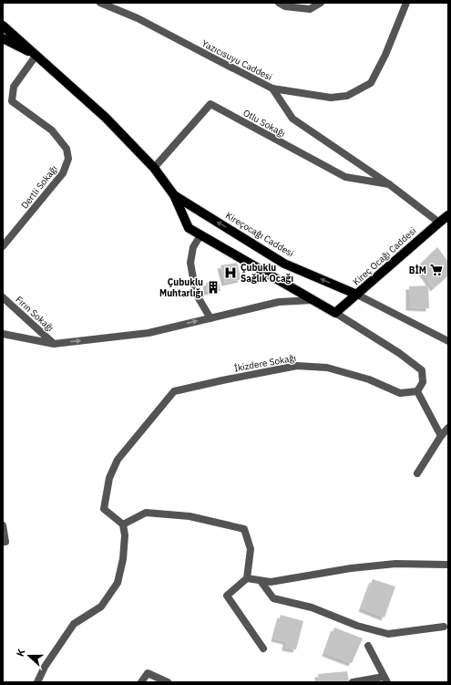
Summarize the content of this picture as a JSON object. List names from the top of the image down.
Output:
{
  "streets": {
    "main road": ["Kireçocağı Caddesi", "Kireç Ocağı Caddesi"],
    "street": [
      "Yazıcısuyu Caddesi",
      "Otlu Sokağı",
      "Dertli Sokağı",
      "Fırın Sokağı",
      "İkizdere Sokağı"
    ]
  },
  "crossings": [
    ["Otlu Sokağı", "Kireçocağı Caddesi"],
    ["Dertli Sokağı", "Kireçocağı Caddesi"],
    ["Kireçocağı Caddesi", "Kireç Ocağı Caddesi"]
  ],
  "places": {
    "supermarket": ["BİM"],
    "hospital": ["Çubuklu Sağlık Ocağı"],
    "building": ["Çubuklu Muhtarlığı"]
  },
  "north": "left"
}
